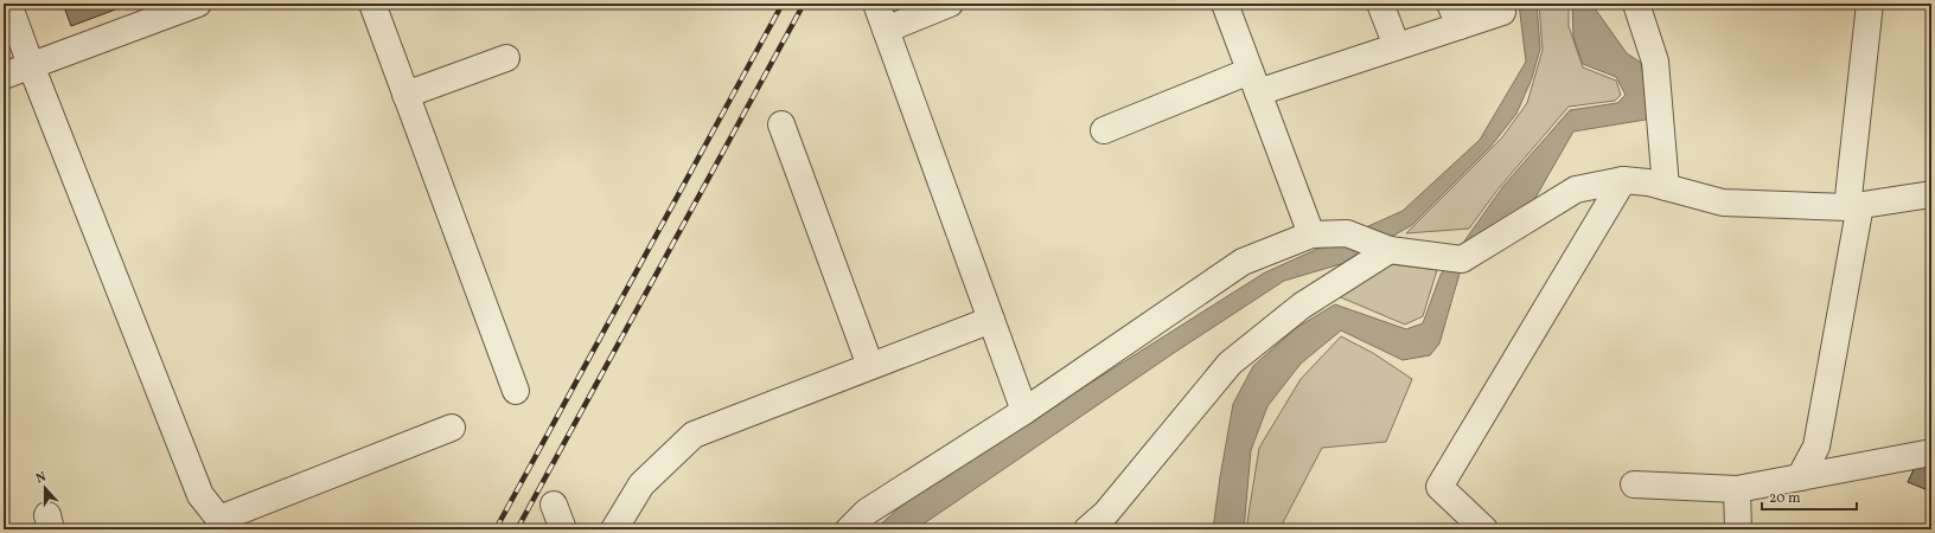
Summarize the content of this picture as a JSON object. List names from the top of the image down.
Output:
{
  "scale_bar": "20 m",
  "north": "top"
}
